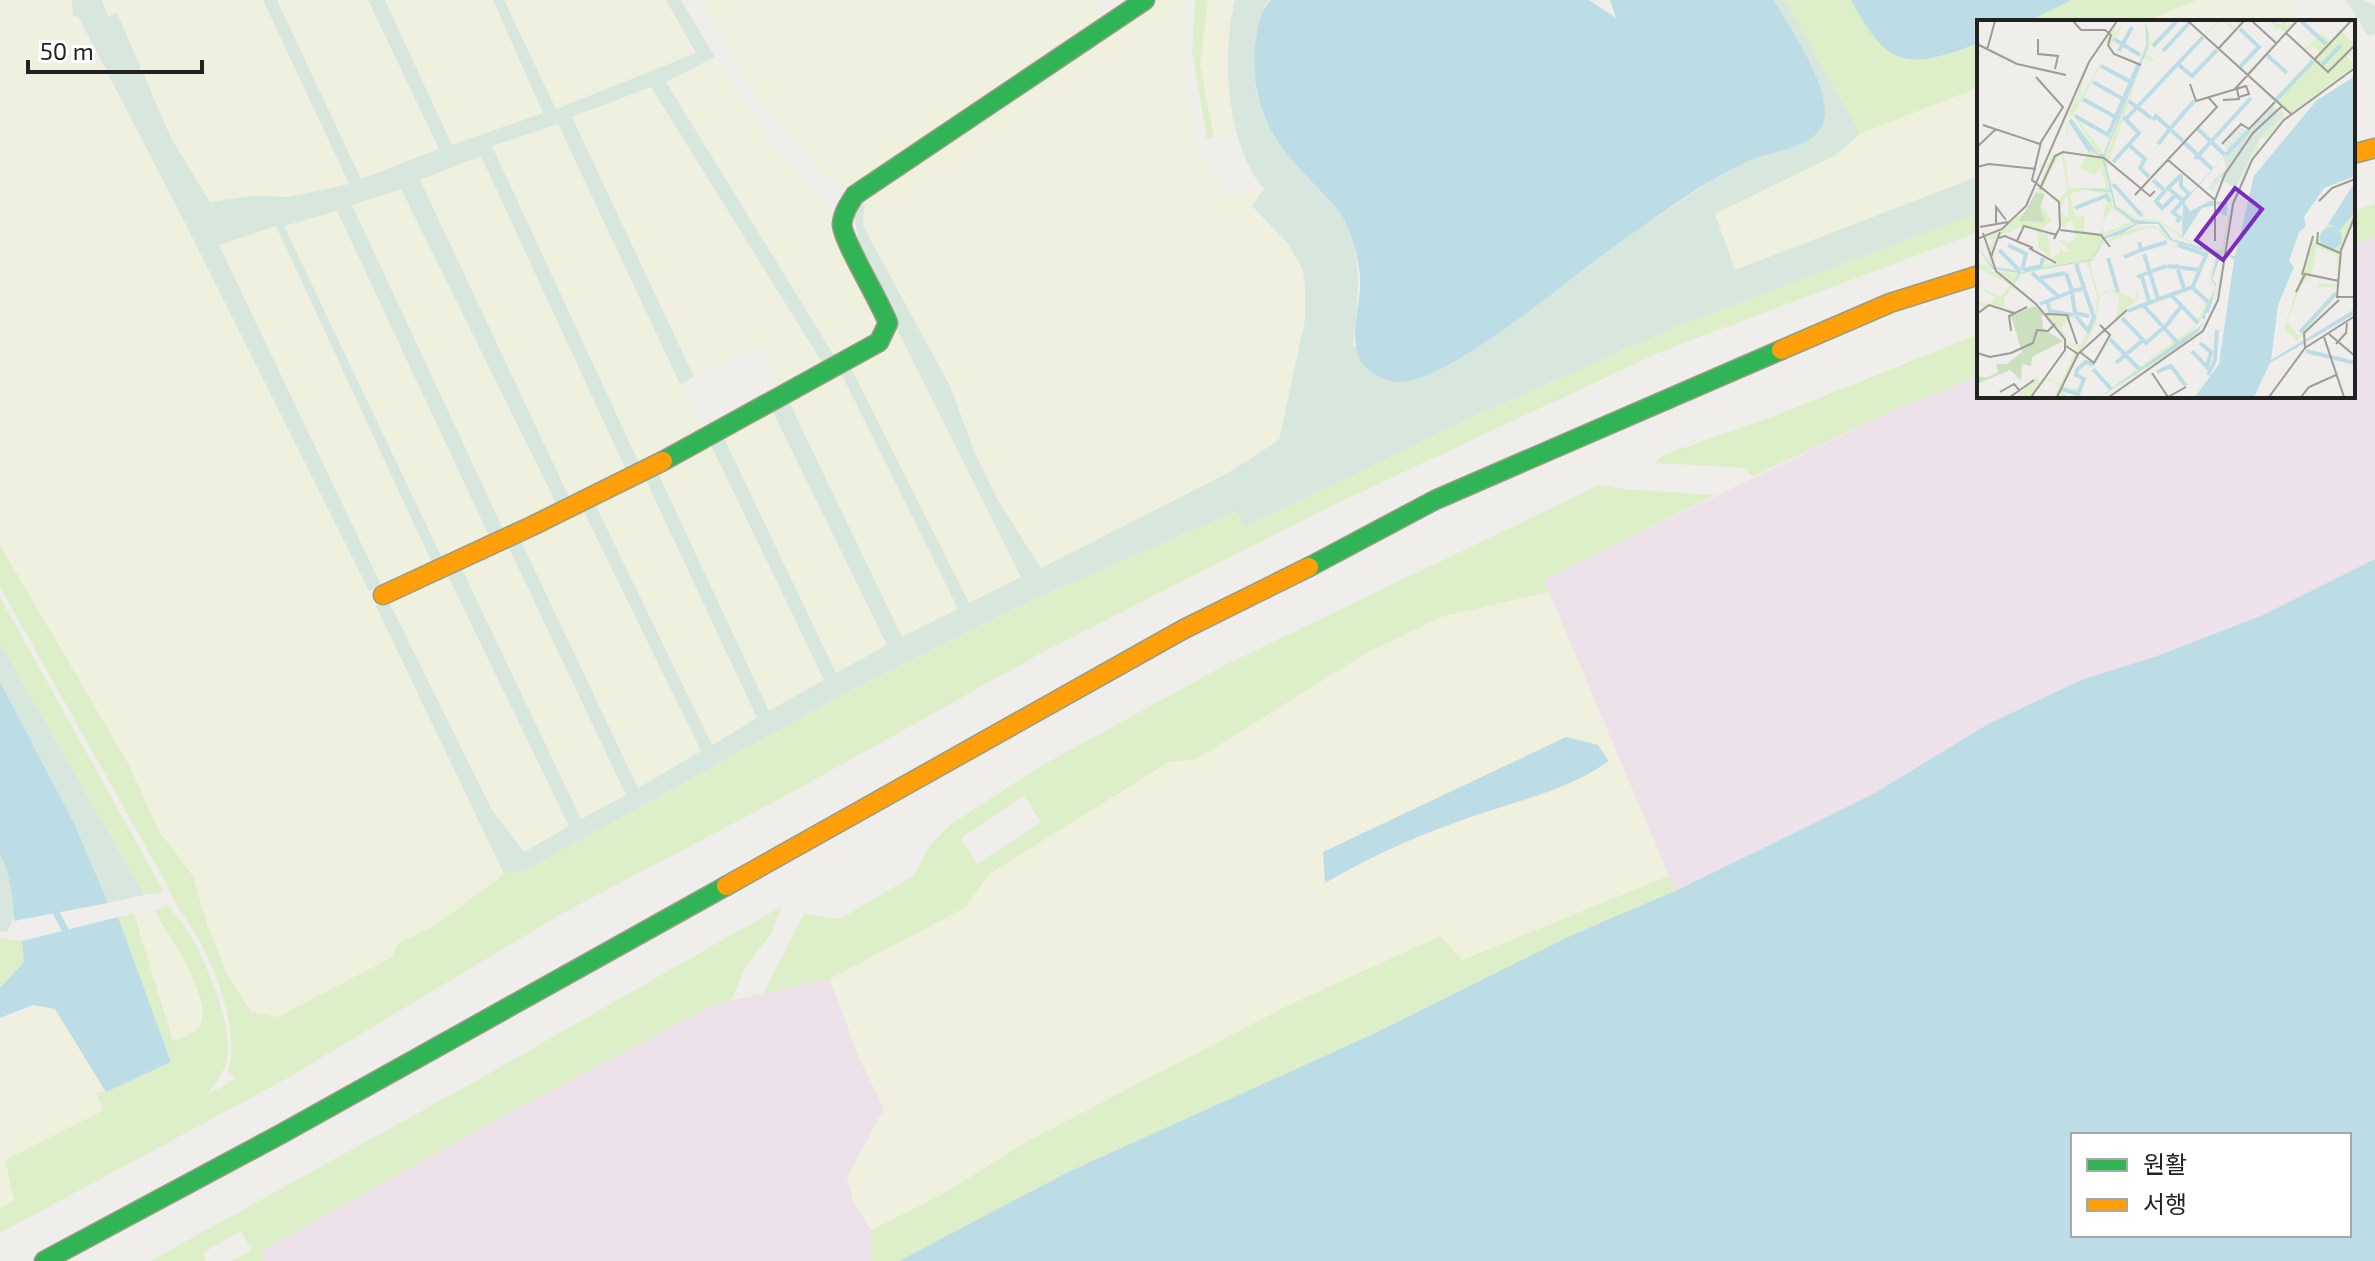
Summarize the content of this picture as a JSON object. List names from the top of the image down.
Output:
{
  "legend": ["원활", "서행"],
  "scale_bar": "50 m"
}
